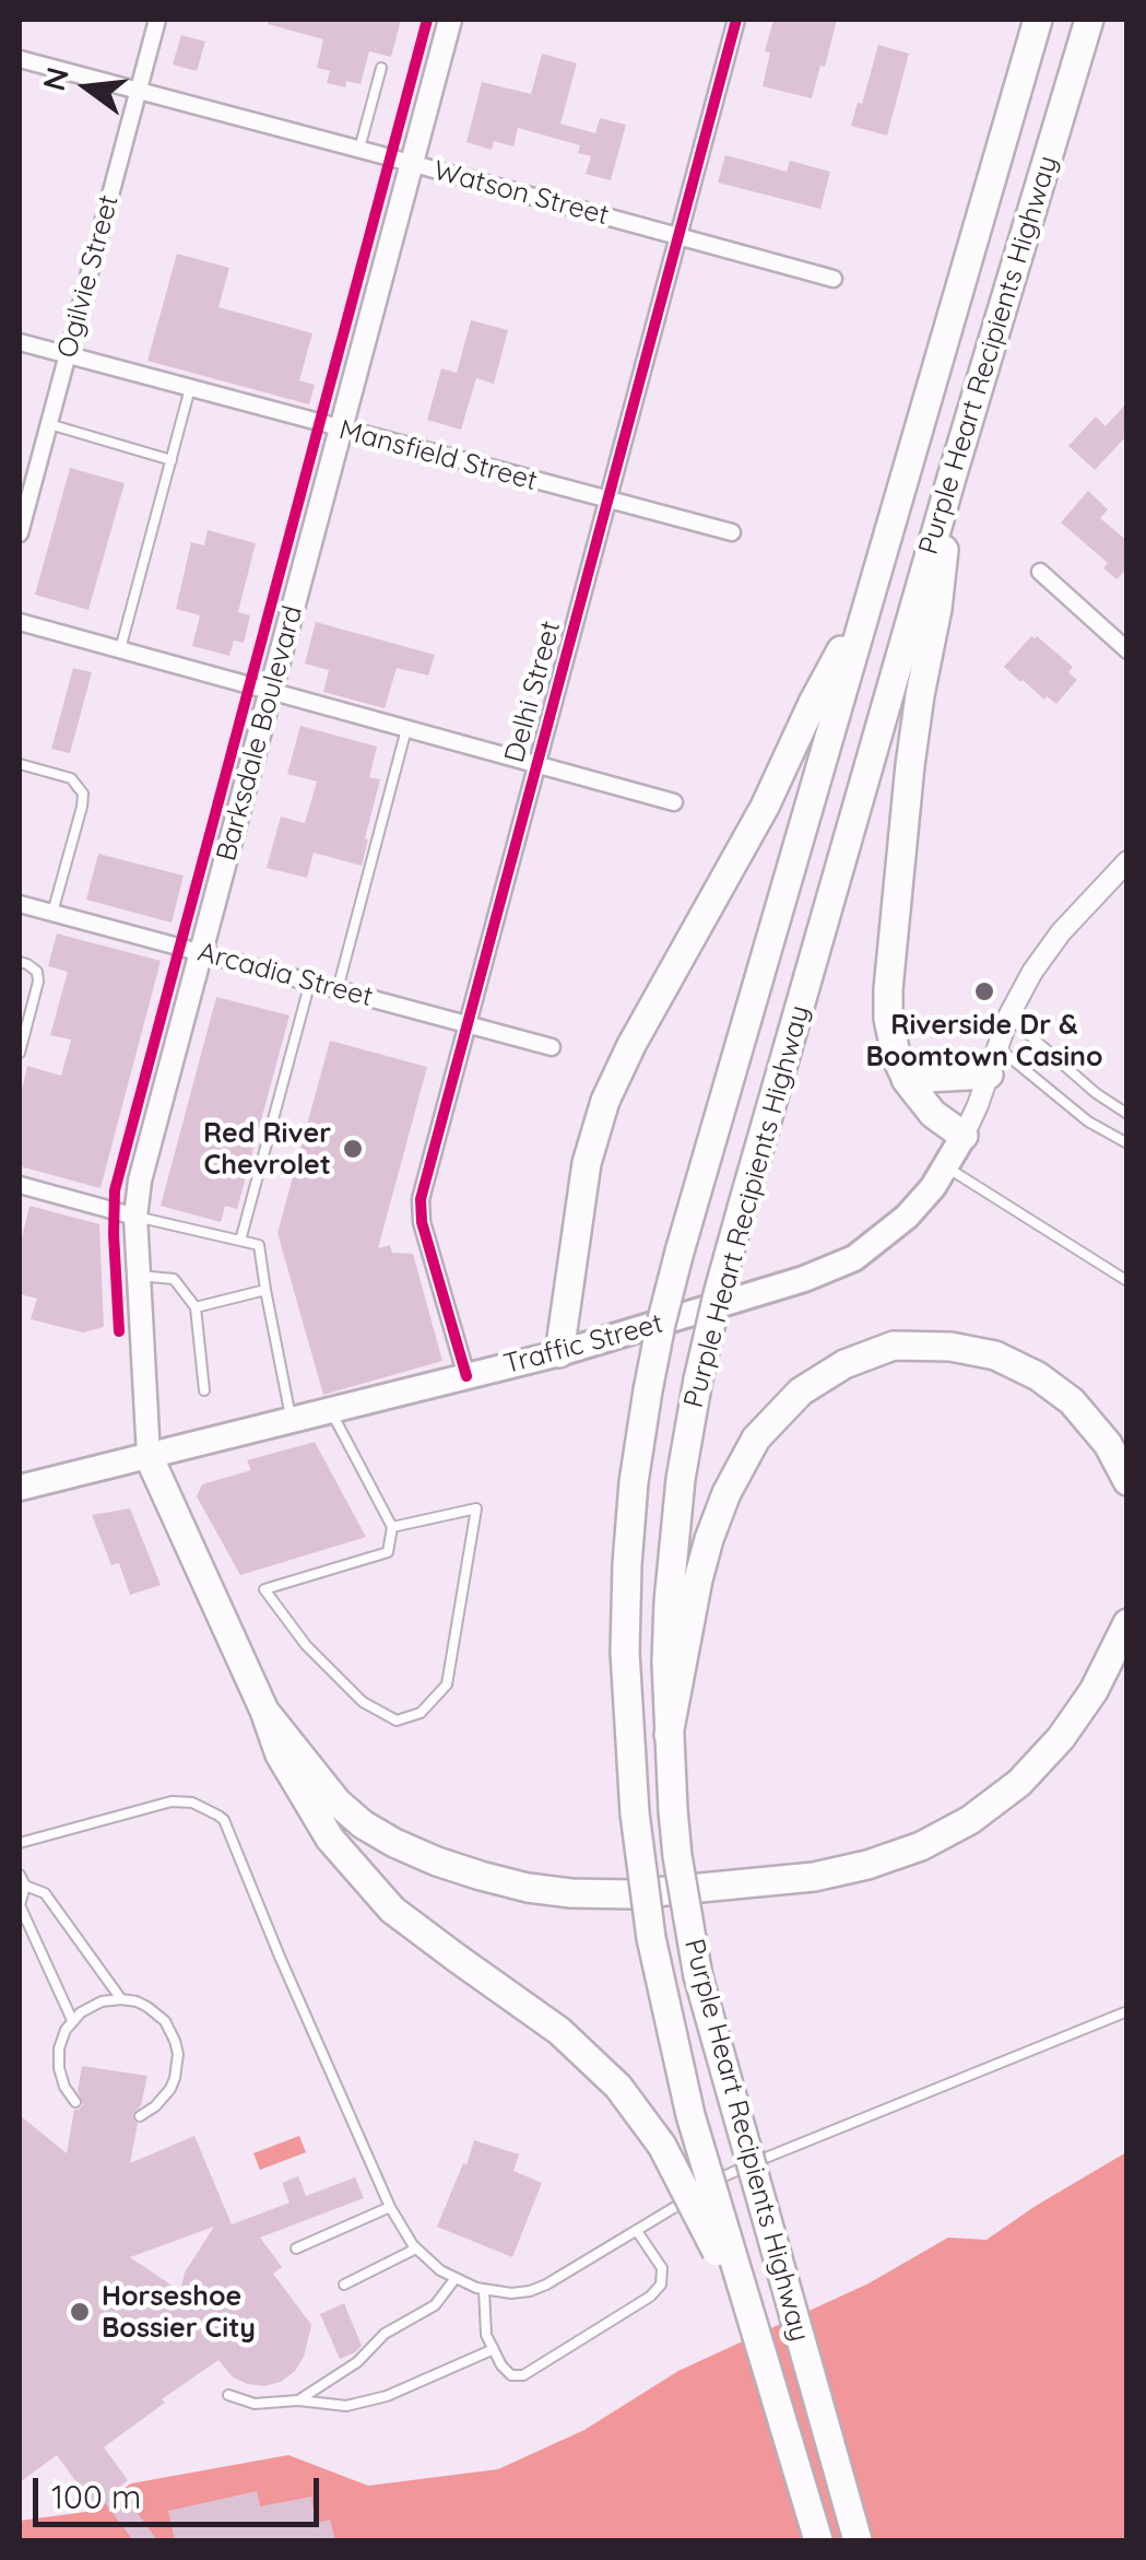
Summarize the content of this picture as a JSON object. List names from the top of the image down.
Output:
{
  "streets": {
    "highway": ["Purple Heart Recipients Highway"],
    "main road": ["Barksdale Boulevard", "Traffic Street"],
    "street": [
      "Watson Street",
      "Ogilvie Street",
      "Mansfield Street",
      "Delhi Street",
      "Arcadia Street"
    ]
  },
  "crossings": [
    ["Watson Street", "Ogilvie Street"],
    ["Watson Street", "Delhi Street"],
    ["Watson Street", "Barksdale Boulevard"],
    ["Ogilvie Street", "Mansfield Street"],
    ["Mansfield Street", "Delhi Street"],
    ["Mansfield Street", "Barksdale Boulevard"],
    ["Delhi Street", "Arcadia Street"],
    ["Delhi Street", "Traffic Street"],
    ["Barksdale Boulevard", "Arcadia Street"],
    ["Barksdale Boulevard", "Traffic Street"]
  ],
  "places": ["Riverside Dr & Boomtown Casino", "Red River Chevrolet", "Horseshoe Bossier City"],
  "scale_bar": "100 m",
  "north": "left"
}
